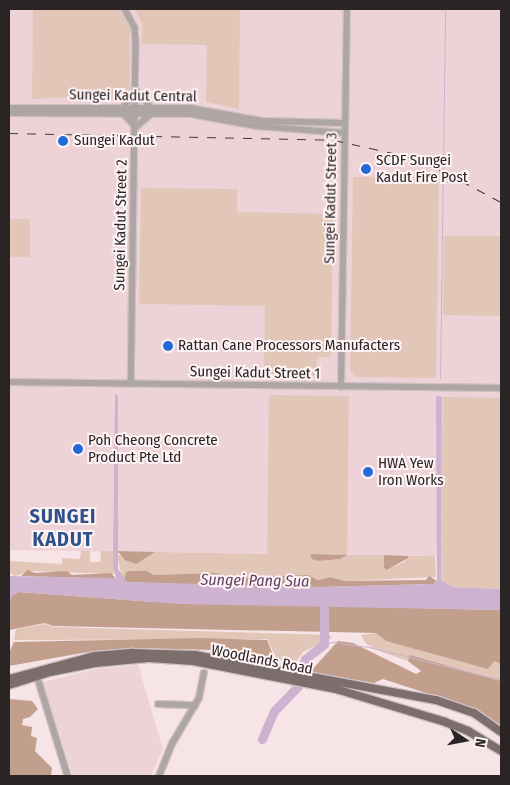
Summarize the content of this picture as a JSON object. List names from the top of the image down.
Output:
{
  "streets": {
    "main road": ["Woodlands Road"],
    "street": [
      "Sungei Kadut Central",
      "Sungei Kadut Street 3",
      "Sungei Kadut Street 2",
      "Sungei Kadut Street 1"
    ]
  },
  "crossings": [
    ["Sungei Kadut Central", "Sungei Kadut Street 3"],
    ["Sungei Kadut Central", "Sungei Kadut Street 2"],
    ["Sungei Kadut Street 3", "Sungei Kadut Street 1"],
    ["Sungei Kadut Street 2", "Sungei Kadut Street 1"]
  ],
  "districts": ["SUNGEI KADUT"],
  "water": ["Sungei Pang Sua"],
  "places": [
    "Sungei Kadut",
    "SCDF Sungei Kadut Fire Post",
    "Rattan Cane Processors Manufacters",
    "Poh Cheong Concrete Product Pte Ltd",
    "HWA Yew Iron Works"
  ],
  "north": "right"
}
